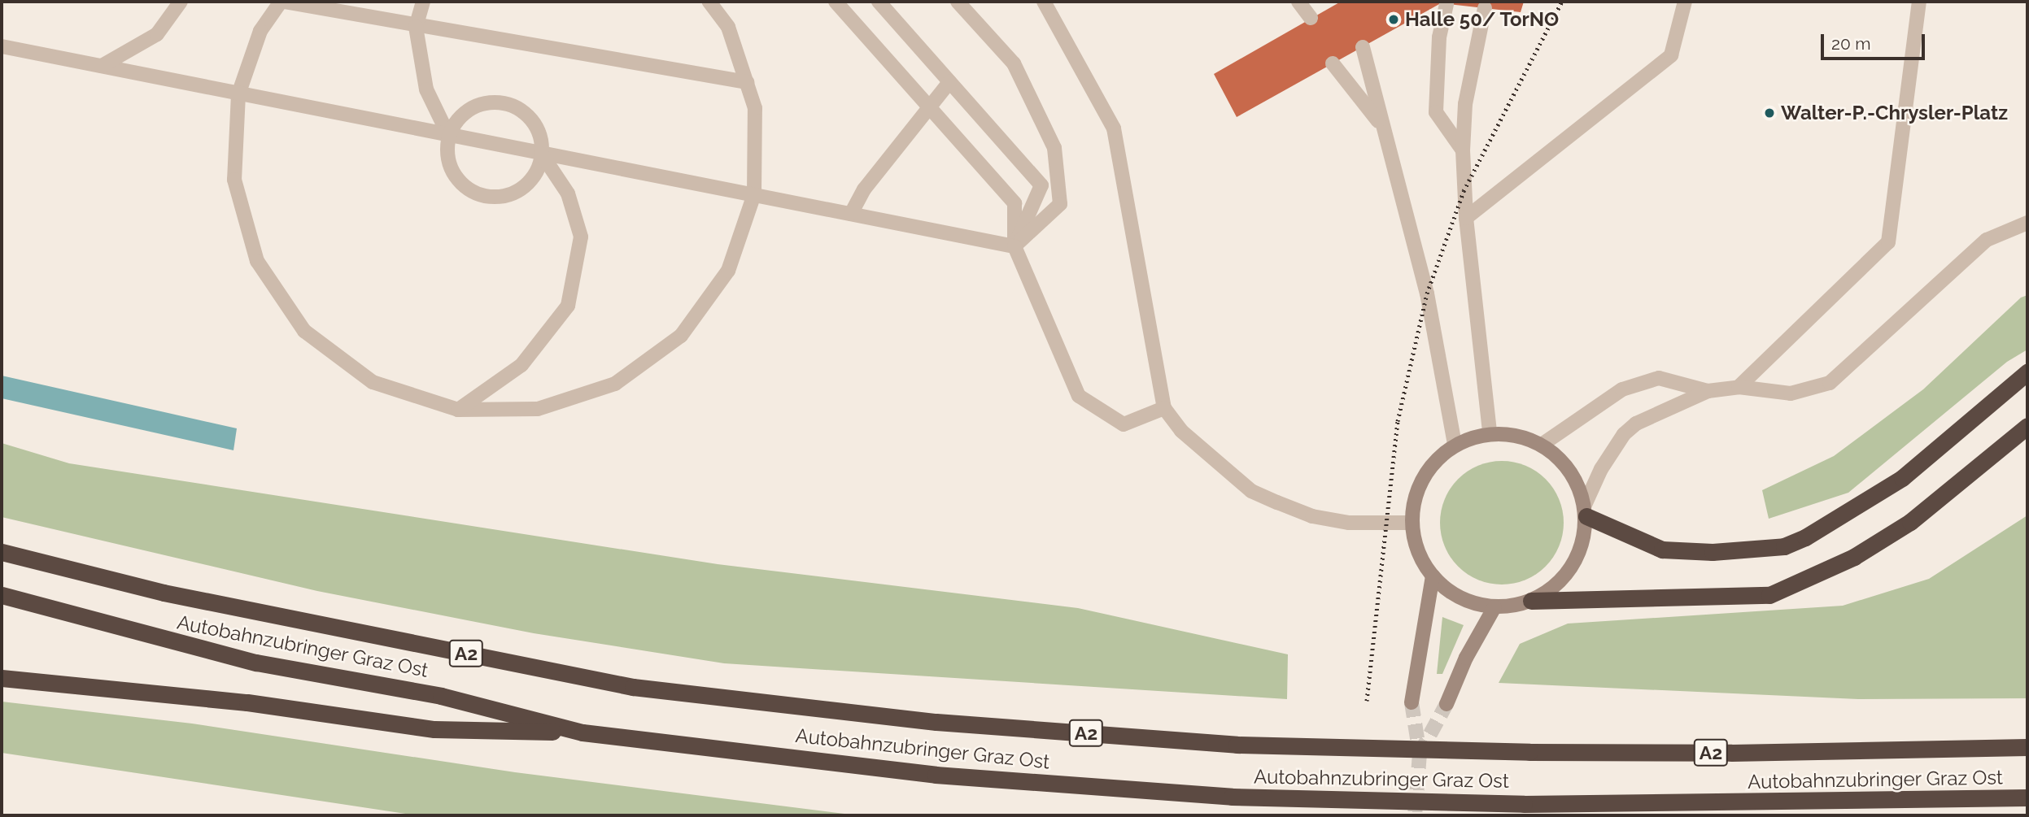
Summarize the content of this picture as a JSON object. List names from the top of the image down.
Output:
{
  "streets": {
    "highway": ["Autobahnzubringer Graz Ost", "A2"]
  },
  "places": ["Halle 50/ TorNO", "Walter-P.-Chrysler-Platz"],
  "scale_bar": "20 m"
}
